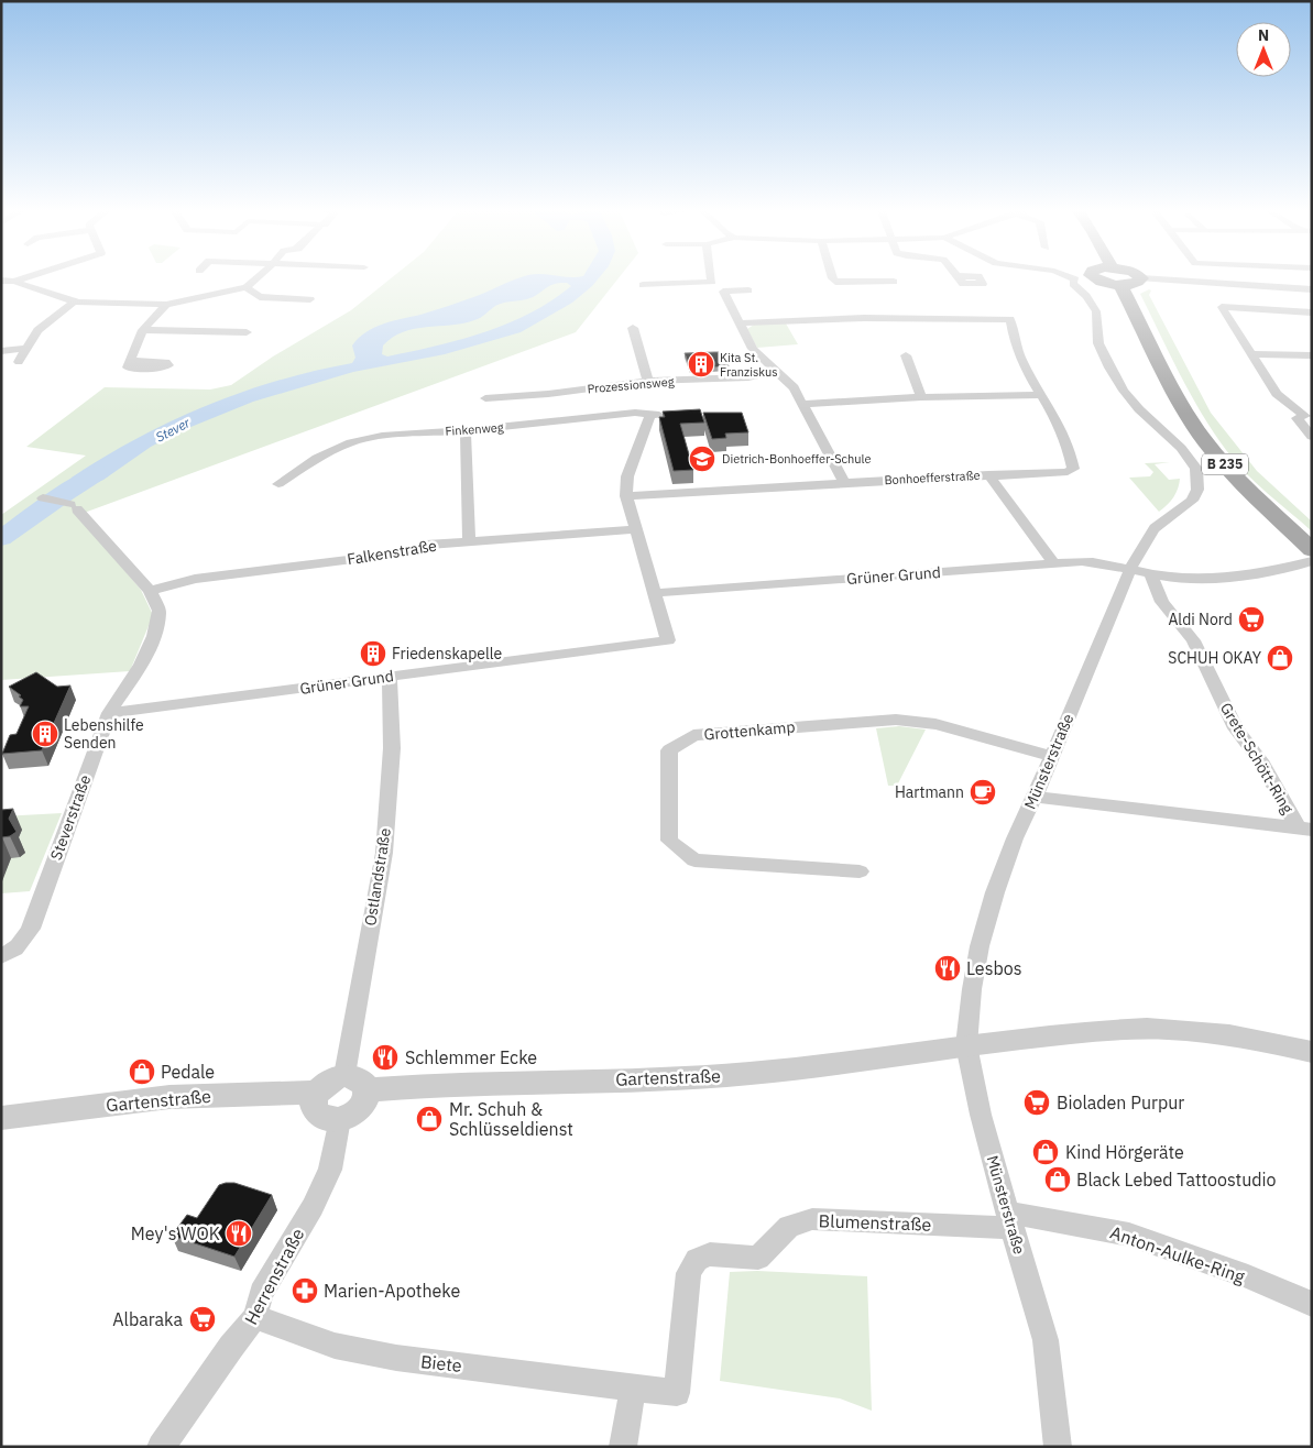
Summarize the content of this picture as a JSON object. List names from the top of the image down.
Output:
{
  "streets": {
    "main road": ["B 235"],
    "street": [
      "Prozessionsweg",
      "Finkenweg",
      "Bonhoefferstraße",
      "Falkenstraße",
      "Grüner Grund",
      "Grottenkamp",
      "Grete-Schött-Ring",
      "Münsterstraße",
      "Steverstraße",
      "Ostlandstraße",
      "Gartenstraße",
      "Blumenstraße",
      "Anton-Aulke-Ring",
      "Herrenstraße",
      "Biete"
    ]
  },
  "crossings": [
    ["Bonhoefferstraße", "Grüner Grund"],
    ["Falkenstraße", "Grüner Grund"],
    ["Falkenstraße", "Steverstraße"],
    ["Grüner Grund", "Münsterstraße"],
    ["Grüner Grund", "Steverstraße"],
    ["Grüner Grund", "Ostlandstraße"],
    ["Grottenkamp", "Münsterstraße"],
    ["Grete-Schött-Ring", "Münsterstraße"],
    ["Münsterstraße", "Gartenstraße"],
    ["Münsterstraße", "Blumenstraße"],
    ["Münsterstraße", "Anton-Aulke-Ring"],
    ["Ostlandstraße", "Gartenstraße"],
    ["Ostlandstraße", "Herrenstraße"],
    ["Gartenstraße", "Herrenstraße"],
    ["Blumenstraße", "Anton-Aulke-Ring"],
    ["Blumenstraße", "Biete"],
    ["Herrenstraße", "Biete"]
  ],
  "water": ["Stever"],
  "places": {
    "building": ["Kita St. Franziskus", "Friedenskapelle", "Lebenshilfe Senden"],
    "school or university": ["Dietrich-Bonhoeffer-Schule"],
    "supermarket": ["Aldi Nord", "Bioladen Purpur", "Albaraka"],
    "shop": [
      "SCHUH OKAY",
      "Pedale",
      "Mr. Schuh & Schlüsseldienst",
      "Kind Hörgeräte",
      "Black Lebed Tattoostudio"
    ],
    "cafe": ["Hartmann"],
    "restaurant": ["Lesbos", "Schlemmer Ecke", "Mey's WOK"],
    "pharmacy": ["Marien-Apotheke"]
  },
  "north": "top"
}
